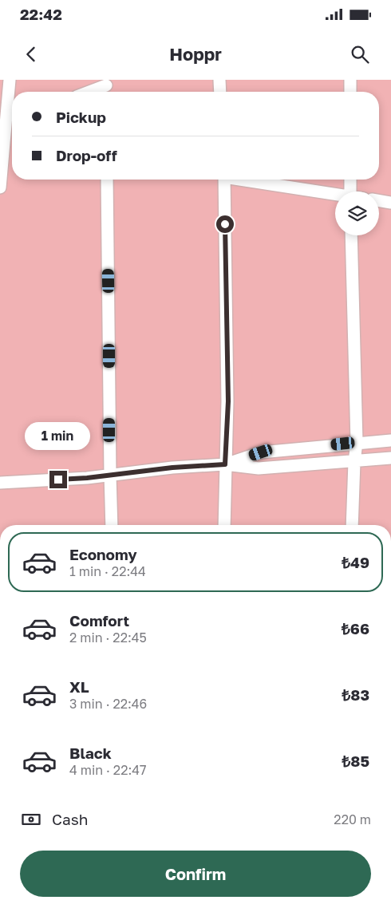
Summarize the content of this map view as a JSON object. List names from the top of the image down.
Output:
{
  "page": {
    "status": "22:42",
    "header": "Hoppr",
    "banner": ["Pickup", "Drop-off"],
    "bubble": "1 min",
    "list": [
      {
        "name": "Economy",
        "note": "1 min · 22:44",
        "value": "₺49"
      },
      {
        "name": "Comfort",
        "note": "2 min · 22:45",
        "value": "₺66"
      },
      {
        "name": "XL",
        "note": "3 min · 22:46",
        "value": "₺83"
      },
      {
        "name": "Black",
        "note": "4 min · 22:47",
        "value": "₺85"
      }
    ],
    "pay": ["Cash", "220 m"],
    "buttons": "Confirm"
  }
}
